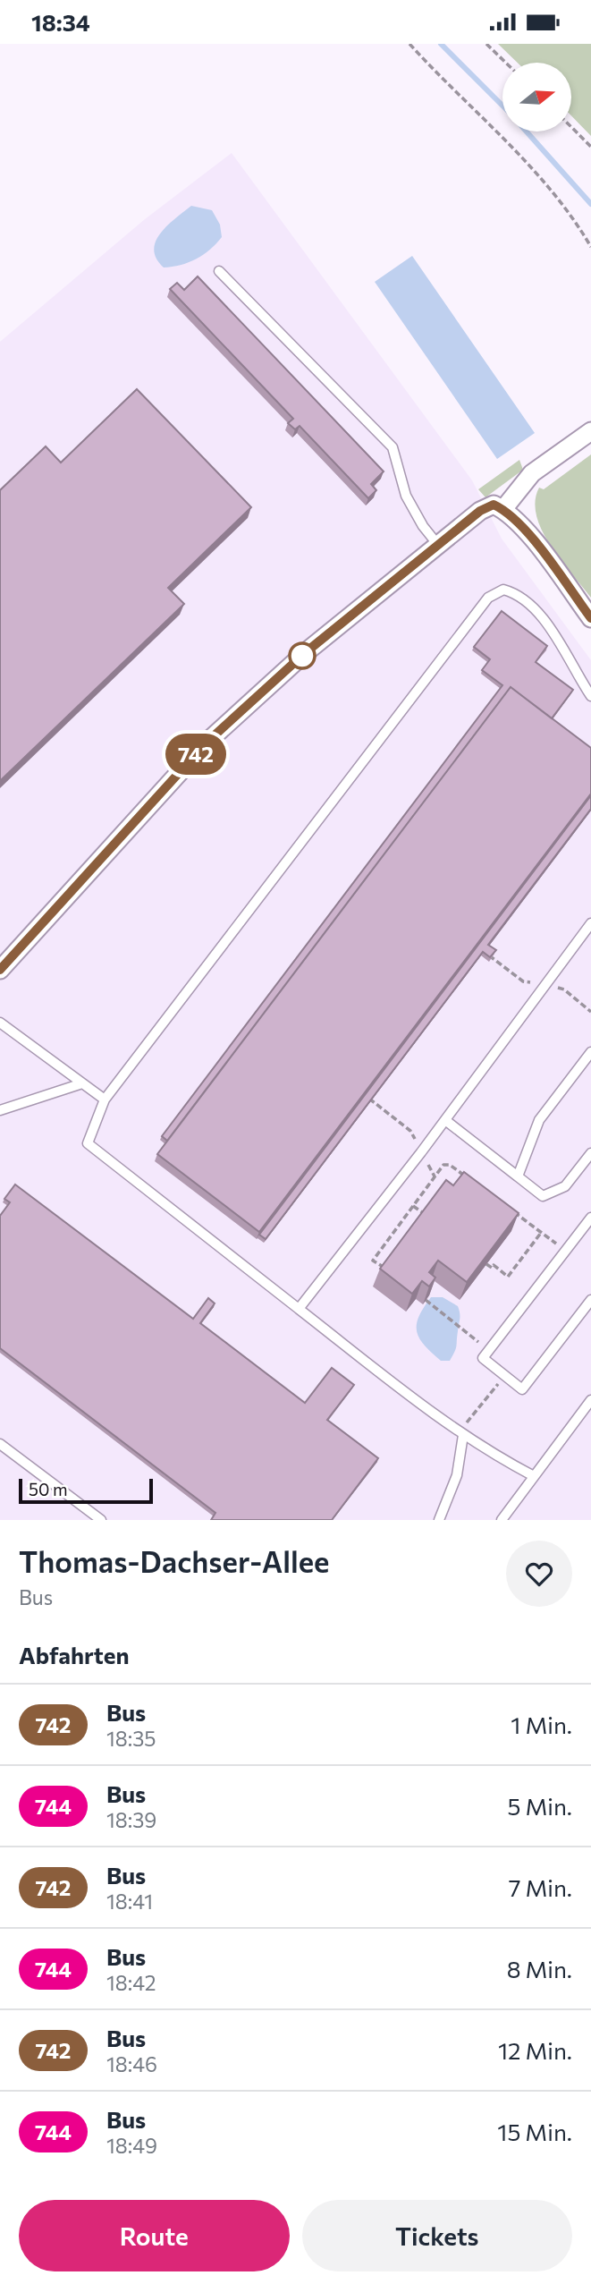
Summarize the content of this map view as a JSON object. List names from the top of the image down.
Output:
{
  "lines": ["bus line 742"],
  "scale_bar": "50 m",
  "north": "right",
  "page": {
    "status": "18:34",
    "on_map": "742",
    "scale": "50 m",
    "heading": [
      ["Thomas-Dachser-Allee", "Bus"],
      "Abfahrten"
    ],
    "list": [
      {
        "mark": "742",
        "name": "Bus",
        "note": "18:35",
        "value": "1 Min."
      },
      {
        "mark": "744",
        "name": "Bus",
        "note": "18:39",
        "value": "5 Min."
      },
      {
        "mark": "742",
        "name": "Bus",
        "note": "18:41",
        "value": "7 Min."
      },
      {
        "mark": "744",
        "name": "Bus",
        "note": "18:42",
        "value": "8 Min."
      },
      {
        "mark": "742",
        "name": "Bus",
        "note": "18:46",
        "value": "12 Min."
      },
      {
        "mark": "744",
        "name": "Bus",
        "note": "18:49",
        "value": "15 Min."
      }
    ],
    "buttons": ["Route", "Tickets"]
  }
}
